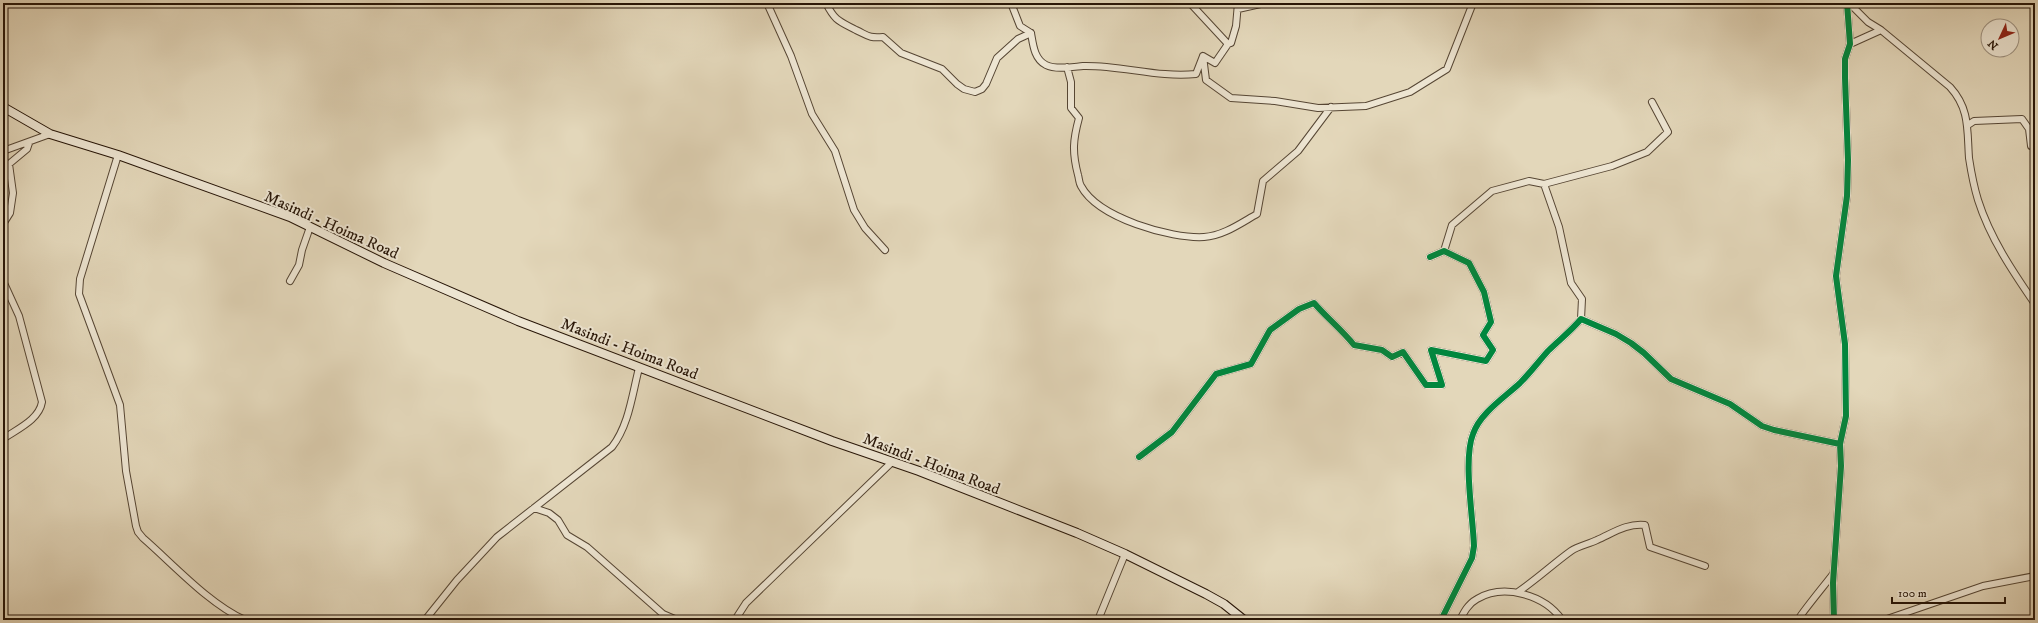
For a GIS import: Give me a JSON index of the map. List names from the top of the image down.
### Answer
{
  "streets": {
    "main road": ["Masindi - Hoima Road"]
  },
  "scale_bar": "100 m",
  "north": "bottom left"
}
